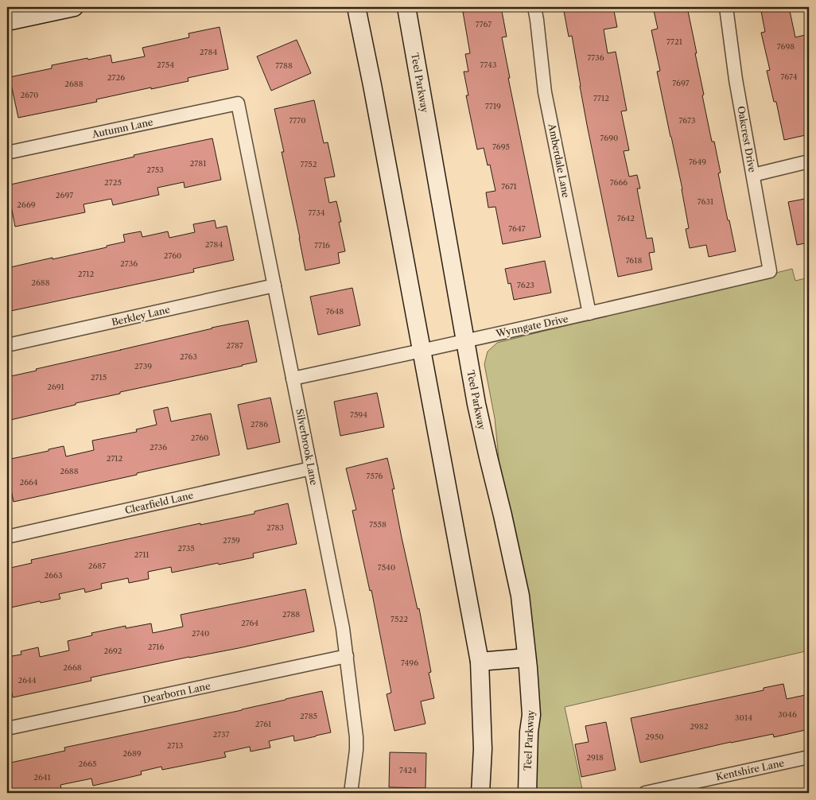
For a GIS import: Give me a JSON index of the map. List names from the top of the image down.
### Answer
{
  "streets": {
    "main road": ["Teel Parkway"],
    "street": [
      "Autumn Lane",
      "Oakcrest Drive",
      "Amberdale Lane",
      "Berkley Lane",
      "Wynngate Drive",
      "Silverbrook Lane",
      "Clearfield Lane",
      "Dearborn Lane",
      "Kentshire Lane"
    ]
  },
  "crossings": [
    ["Teel Parkway", "Wynngate Drive"],
    ["Autumn Lane", "Silverbrook Lane"],
    ["Oakcrest Drive", "Wynngate Drive"],
    ["Amberdale Lane", "Wynngate Drive"],
    ["Berkley Lane", "Silverbrook Lane"],
    ["Wynngate Drive", "Silverbrook Lane"],
    ["Silverbrook Lane", "Clearfield Lane"],
    ["Silverbrook Lane", "Dearborn Lane"]
  ],
  "house_numbers": [
    "7767",
    "7721",
    "7698",
    "2784",
    "7736",
    "2754",
    "7743",
    "7788",
    "7674",
    "2726",
    "7697",
    "2688",
    "2670",
    "7712",
    "7719",
    "7770",
    "7673",
    "7690",
    "7695",
    "7649",
    "2781",
    "7752",
    "2753",
    "2725",
    "7666",
    "7671",
    "2697",
    "7631",
    "2669",
    "7734",
    "7642",
    "7647",
    "2784",
    "7716",
    "2760",
    "7618",
    "2736",
    "2712",
    "2688",
    "7623",
    "7648",
    "2787",
    "2763",
    "2739",
    "2715",
    "2691",
    "7594",
    "2786",
    "2760",
    "2736",
    "2712",
    "2688",
    "7576",
    "2664",
    "7558",
    "2783",
    "2759",
    "2735",
    "2711",
    "2687",
    "7540",
    "2663",
    "2788",
    "7522",
    "2764",
    "2740",
    "2716",
    "2692",
    "7496",
    "2668",
    "2644",
    "3046",
    "2785",
    "3014",
    "2761",
    "2982",
    "2737",
    "2950",
    "2713",
    "2689",
    "2918",
    "2665",
    "7424",
    "2641"
  ]
}
